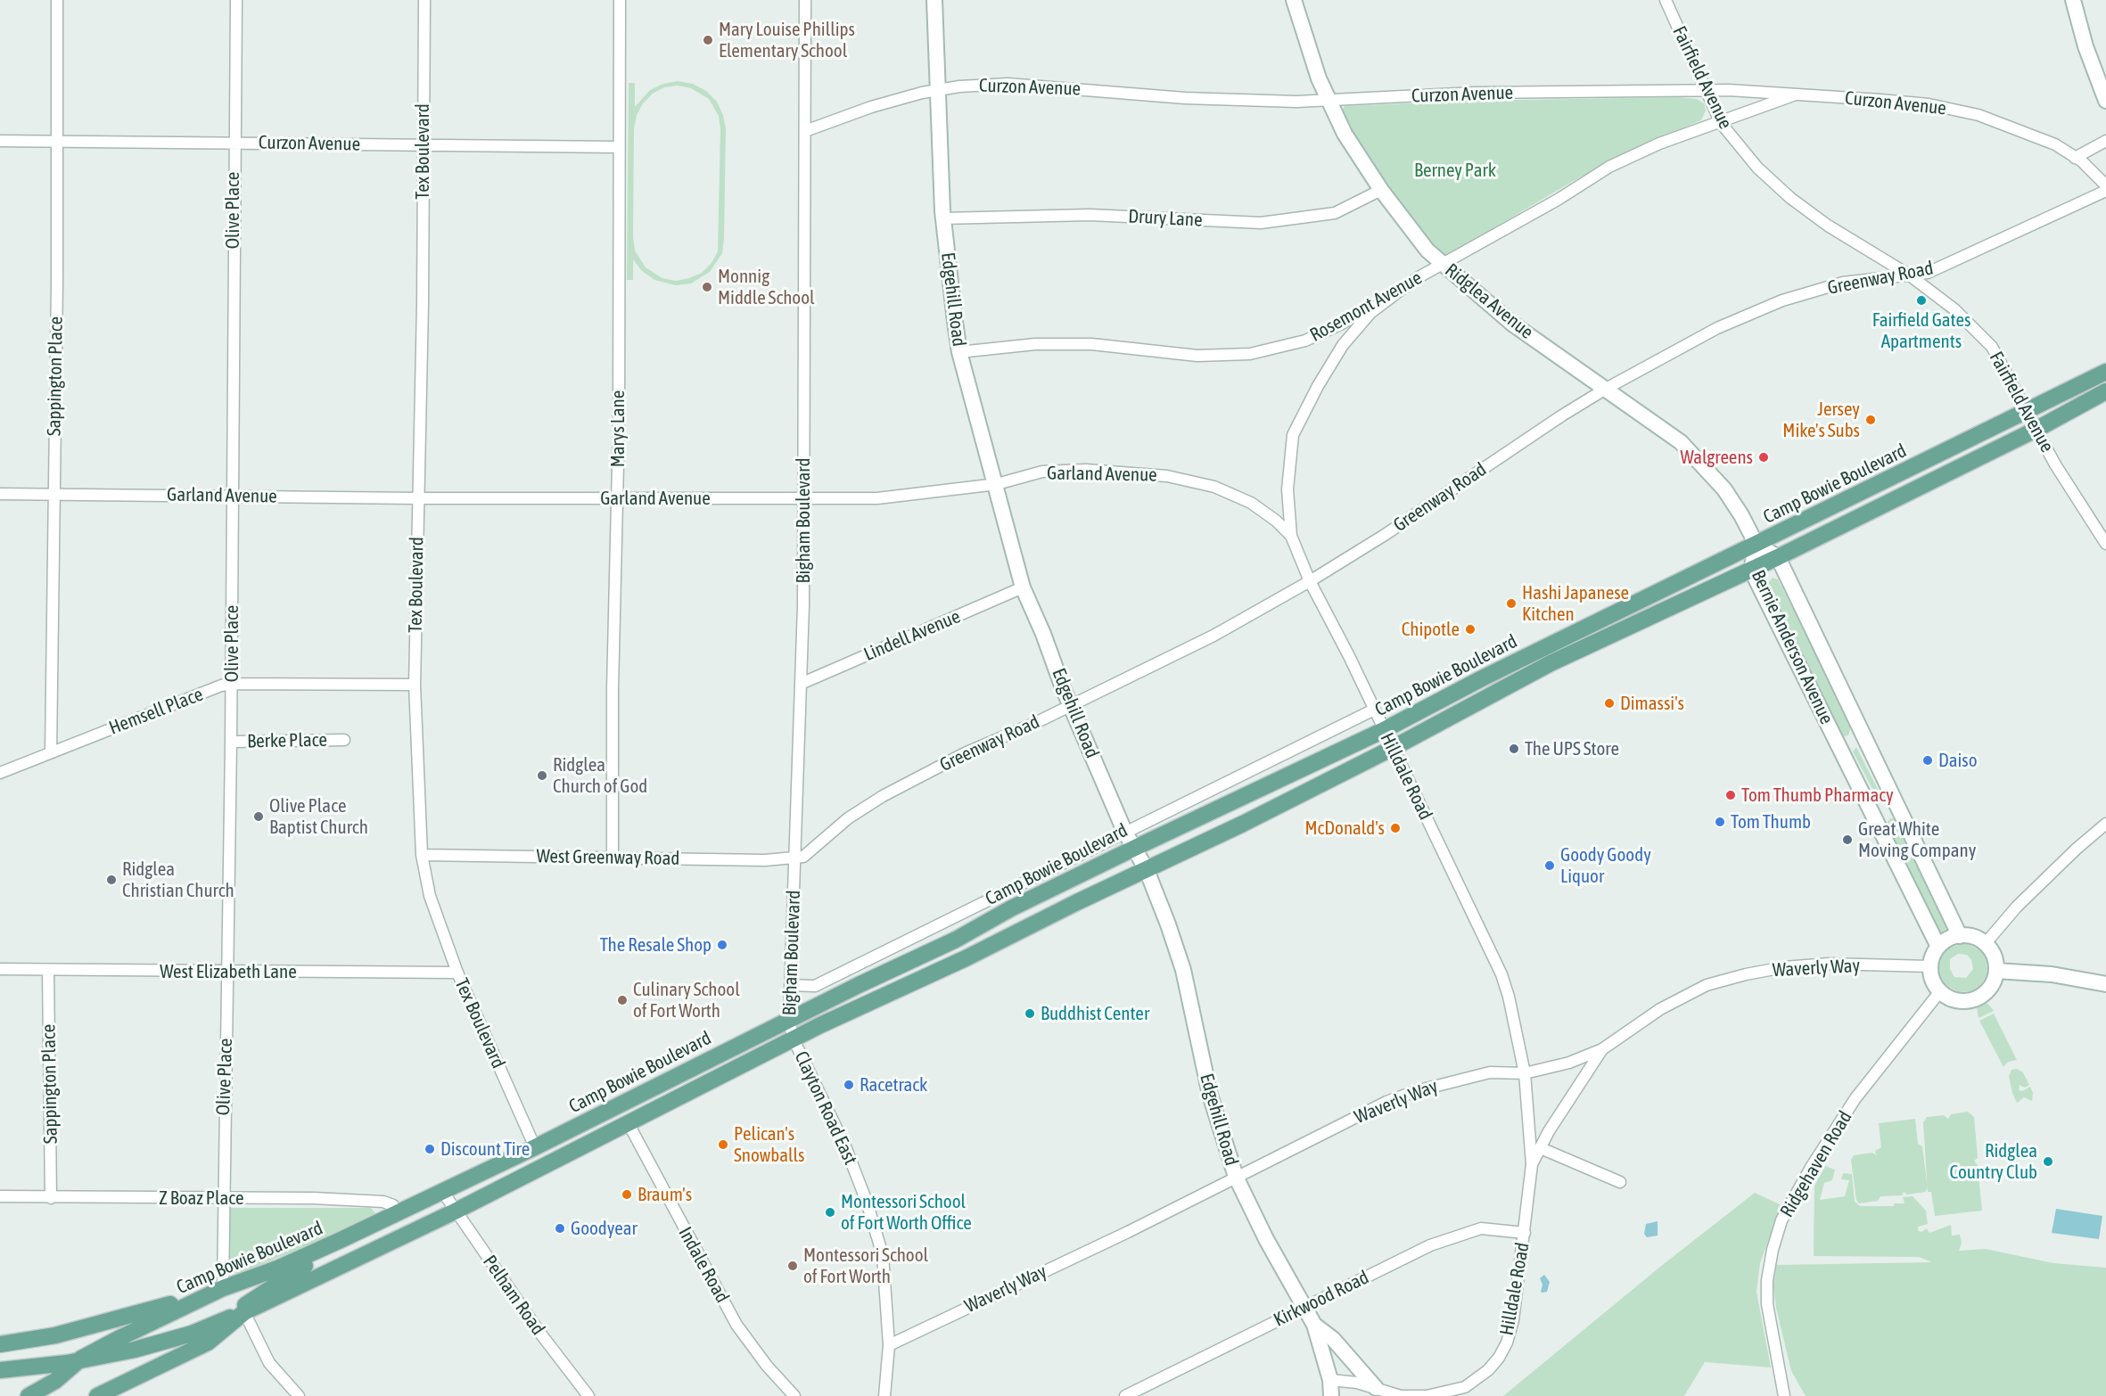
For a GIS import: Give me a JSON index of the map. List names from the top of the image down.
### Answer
{
  "streets": {
    "main road": ["Camp Bowie Boulevard"],
    "street": [
      "Fairfield Avenue",
      "Curzon Avenue",
      "Tex Boulevard",
      "Olive Place",
      "Drury Lane",
      "Greenway Road",
      "Edgehill Road",
      "Ridglea Avenue",
      "Rosemont Avenue",
      "Sappington Place",
      "Marys Lane",
      "Garland Avenue",
      "Bigham Boulevard",
      "Lindell Avenue",
      "Bernie Anderson Avenue",
      "Hemsell Place",
      "Berke Place",
      "Hilldale Road",
      "West Greenway Road",
      "Waverly Way",
      "West Elizabeth Lane",
      "Clayton Road East",
      "Ridgehaven Road",
      "Z Boaz Place",
      "Indale Road",
      "Pelham Road",
      "Kirkwood Road"
    ]
  },
  "crossings": [
    ["Fairfield Avenue", "Curzon Avenue"],
    ["Fairfield Avenue", "Greenway Road"],
    ["Fairfield Avenue", "Rosemont Avenue"],
    ["Fairfield Avenue", "Camp Bowie Boulevard"],
    ["Curzon Avenue", "Tex Boulevard"],
    ["Curzon Avenue", "Olive Place"],
    ["Curzon Avenue", "Edgehill Road"],
    ["Curzon Avenue", "Ridglea Avenue"],
    ["Curzon Avenue", "Rosemont Avenue"],
    ["Curzon Avenue", "Sappington Place"],
    ["Curzon Avenue", "Marys Lane"],
    ["Curzon Avenue", "Bigham Boulevard"],
    ["Tex Boulevard", "Garland Avenue"],
    ["Tex Boulevard", "Camp Bowie Boulevard"],
    ["Tex Boulevard", "Hemsell Place"],
    ["Tex Boulevard", "West Greenway Road"],
    ["Tex Boulevard", "West Elizabeth Lane"],
    ["Olive Place", "Garland Avenue"],
    ["Olive Place", "Camp Bowie Boulevard"],
    ["Olive Place", "Hemsell Place"],
    ["Olive Place", "Berke Place"],
    ["Olive Place", "West Elizabeth Lane"],
    ["Olive Place", "Z Boaz Place"],
    ["Drury Lane", "Edgehill Road"],
    ["Drury Lane", "Ridglea Avenue"],
    ["Greenway Road", "Edgehill Road"],
    ["Greenway Road", "Ridglea Avenue"],
    ["Greenway Road", "Bigham Boulevard"],
    ["Greenway Road", "Hilldale Road"],
    ["Greenway Road", "West Greenway Road"],
    ["Edgehill Road", "Rosemont Avenue"],
    ["Edgehill Road", "Garland Avenue"],
    ["Edgehill Road", "Camp Bowie Boulevard"],
    ["Edgehill Road", "Lindell Avenue"],
    ["Edgehill Road", "Hilldale Road"],
    ["Edgehill Road", "Waverly Way"],
    ["Edgehill Road", "Kirkwood Road"],
    ["Ridglea Avenue", "Rosemont Avenue"],
    ["Ridglea Avenue", "Camp Bowie Boulevard"],
    ["Ridglea Avenue", "Bernie Anderson Avenue"],
    ["Rosemont Avenue", "Hilldale Road"],
    ["Sappington Place", "Garland Avenue"],
    ["Sappington Place", "Hemsell Place"],
    ["Sappington Place", "West Elizabeth Lane"],
    ["Sappington Place", "Z Boaz Place"],
    ["Marys Lane", "Garland Avenue"],
    ["Marys Lane", "West Greenway Road"],
    ["Garland Avenue", "Bigham Boulevard"],
    ["Garland Avenue", "Hilldale Road"],
    ["Camp Bowie Boulevard", "Bigham Boulevard"],
    ["Camp Bowie Boulevard", "Bernie Anderson Avenue"],
    ["Camp Bowie Boulevard", "Hilldale Road"],
    ["Camp Bowie Boulevard", "Clayton Road East"],
    ["Camp Bowie Boulevard", "Z Boaz Place"],
    ["Camp Bowie Boulevard", "Indale Road"],
    ["Camp Bowie Boulevard", "Pelham Road"],
    ["Bigham Boulevard", "Lindell Avenue"],
    ["Bigham Boulevard", "West Greenway Road"],
    ["Bigham Boulevard", "Clayton Road East"],
    ["Bernie Anderson Avenue", "Waverly Way"],
    ["Bernie Anderson Avenue", "Ridgehaven Road"],
    ["Hilldale Road", "Waverly Way"],
    ["Hilldale Road", "Kirkwood Road"],
    ["Waverly Way", "Clayton Road East"],
    ["Waverly Way", "Ridgehaven Road"]
  ],
  "parks": ["Berney Park"],
  "places": [
    "Mary Louise Phillips Elementary School",
    "Monnig Middle School",
    "Fairfield Gates Apartments",
    "Jersey Mike's Subs",
    "Walgreens",
    "Hashi Japanese Kitchen",
    "Chipotle",
    "Dimassi's",
    "The UPS Store",
    "Daiso",
    "Ridglea Church of God",
    "Tom Thumb Pharmacy",
    "Olive Place Baptist Church",
    "Tom Thumb",
    "McDonald's",
    "Great White Moving Company",
    "Goody Goody Liquor",
    "Ridglea Christian Church",
    "The Resale Shop",
    "Culinary School of Fort Worth",
    "Buddhist Center",
    "Racetrack",
    "Pelican's Snowballs",
    "Discount Tire",
    "Ridglea Country Club",
    "Braum's",
    "Montessori School of Fort Worth Office",
    "Goodyear",
    "Montessori School of Fort Worth"
  ]
}
